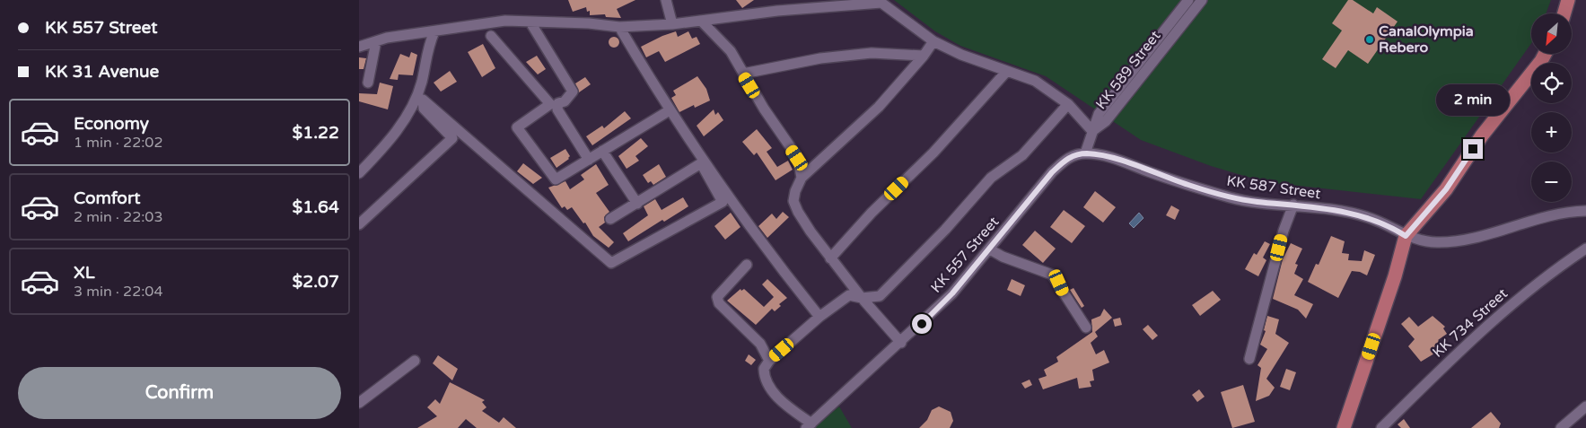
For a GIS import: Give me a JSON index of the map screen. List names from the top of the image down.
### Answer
{
  "streets": {
    "street": [
      "KK 589 Street",
      "KK 587 Street",
      "KK 557 Street",
      "KK 734 Street"
    ]
  },
  "crossings": [
    ["KK 587 Street", "KK 557 Street"]
  ],
  "places": ["CanalOlympia Rebero"],
  "north": "bottom left",
  "page": {
    "banner": ["KK 557 Street", "KK 31 Avenue"],
    "map_buttons": ["+", "−"],
    "bubble": "2 min",
    "list": [
      {
        "name": "Economy",
        "note": "1 min · 22:02",
        "value": "$1.22"
      },
      {
        "name": "Comfort",
        "note": "2 min · 22:03",
        "value": "$1.64"
      },
      {
        "name": "XL",
        "note": "3 min · 22:04",
        "value": "$2.07"
      }
    ],
    "buttons": "Confirm"
  }
}
